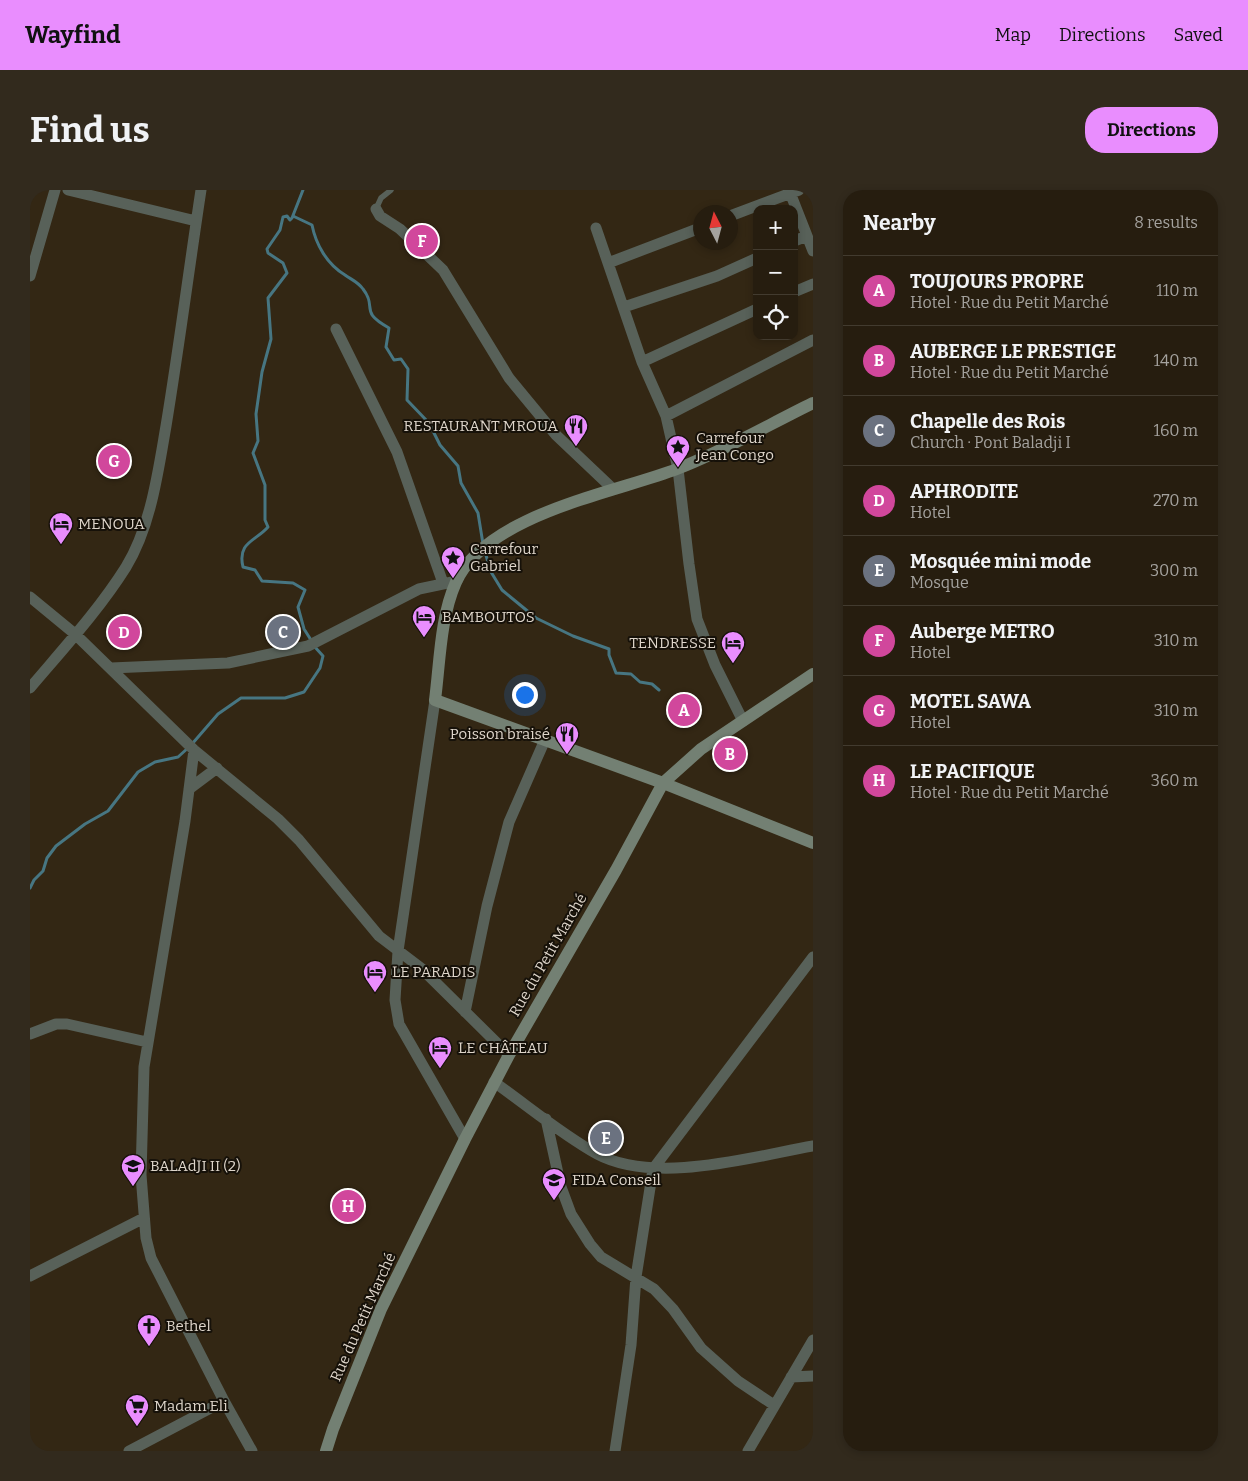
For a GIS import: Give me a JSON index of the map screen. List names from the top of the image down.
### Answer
{
  "streets": {
    "street": ["Rue du Petit Marché"]
  },
  "places": {
    "restaurant": ["RESTAURANT MROUA", "Poisson braisé"],
    "place": ["Carrefour Jean Congo", "Carrefour Gabriel"],
    "hotel": [
      "MENOUA",
      "BAMBOUTOS",
      "TENDRESSE",
      "LE PARADIS",
      "LE CHÂTEAU"
    ],
    "school or university": ["BALAdJI II (2)", "FIDA Conseil"],
    "church": ["Bethel"],
    "supermarket": ["Madam Eli"]
  },
  "north": "top",
  "page": {
    "header": "Wayfind",
    "nav": ["Map", "Directions", "Saved"],
    "buttons": "Directions",
    "title": "Find us",
    "heading": ["Nearby", "8 results"],
    "map_buttons": ["+", "−"],
    "pins": [
      "F",
      "G",
      "C",
      "D",
      "A",
      "B",
      "E",
      "H"
    ],
    "list": [
      {
        "mark": "A",
        "name": "TOUJOURS PROPRE",
        "note": "Hotel · Rue du Petit Marché",
        "value": "110 m"
      },
      {
        "mark": "B",
        "name": "AUBERGE LE PRESTIGE",
        "note": "Hotel · Rue du Petit Marché",
        "value": "140 m"
      },
      {
        "mark": "C",
        "name": "Chapelle des Rois",
        "note": "Church · Pont Baladji I",
        "value": "160 m"
      },
      {
        "mark": "D",
        "name": "APHRODITE",
        "note": "Hotel",
        "value": "270 m"
      },
      {
        "mark": "E",
        "name": "Mosquée mini mode",
        "note": "Mosque",
        "value": "300 m"
      },
      {
        "mark": "F",
        "name": "Auberge METRO",
        "note": "Hotel",
        "value": "310 m"
      },
      {
        "mark": "G",
        "name": "MOTEL SAWA",
        "note": "Hotel",
        "value": "310 m"
      },
      {
        "mark": "H",
        "name": "LE PACIFIQUE",
        "note": "Hotel · Rue du Petit Marché",
        "value": "360 m"
      }
    ]
  }
}
